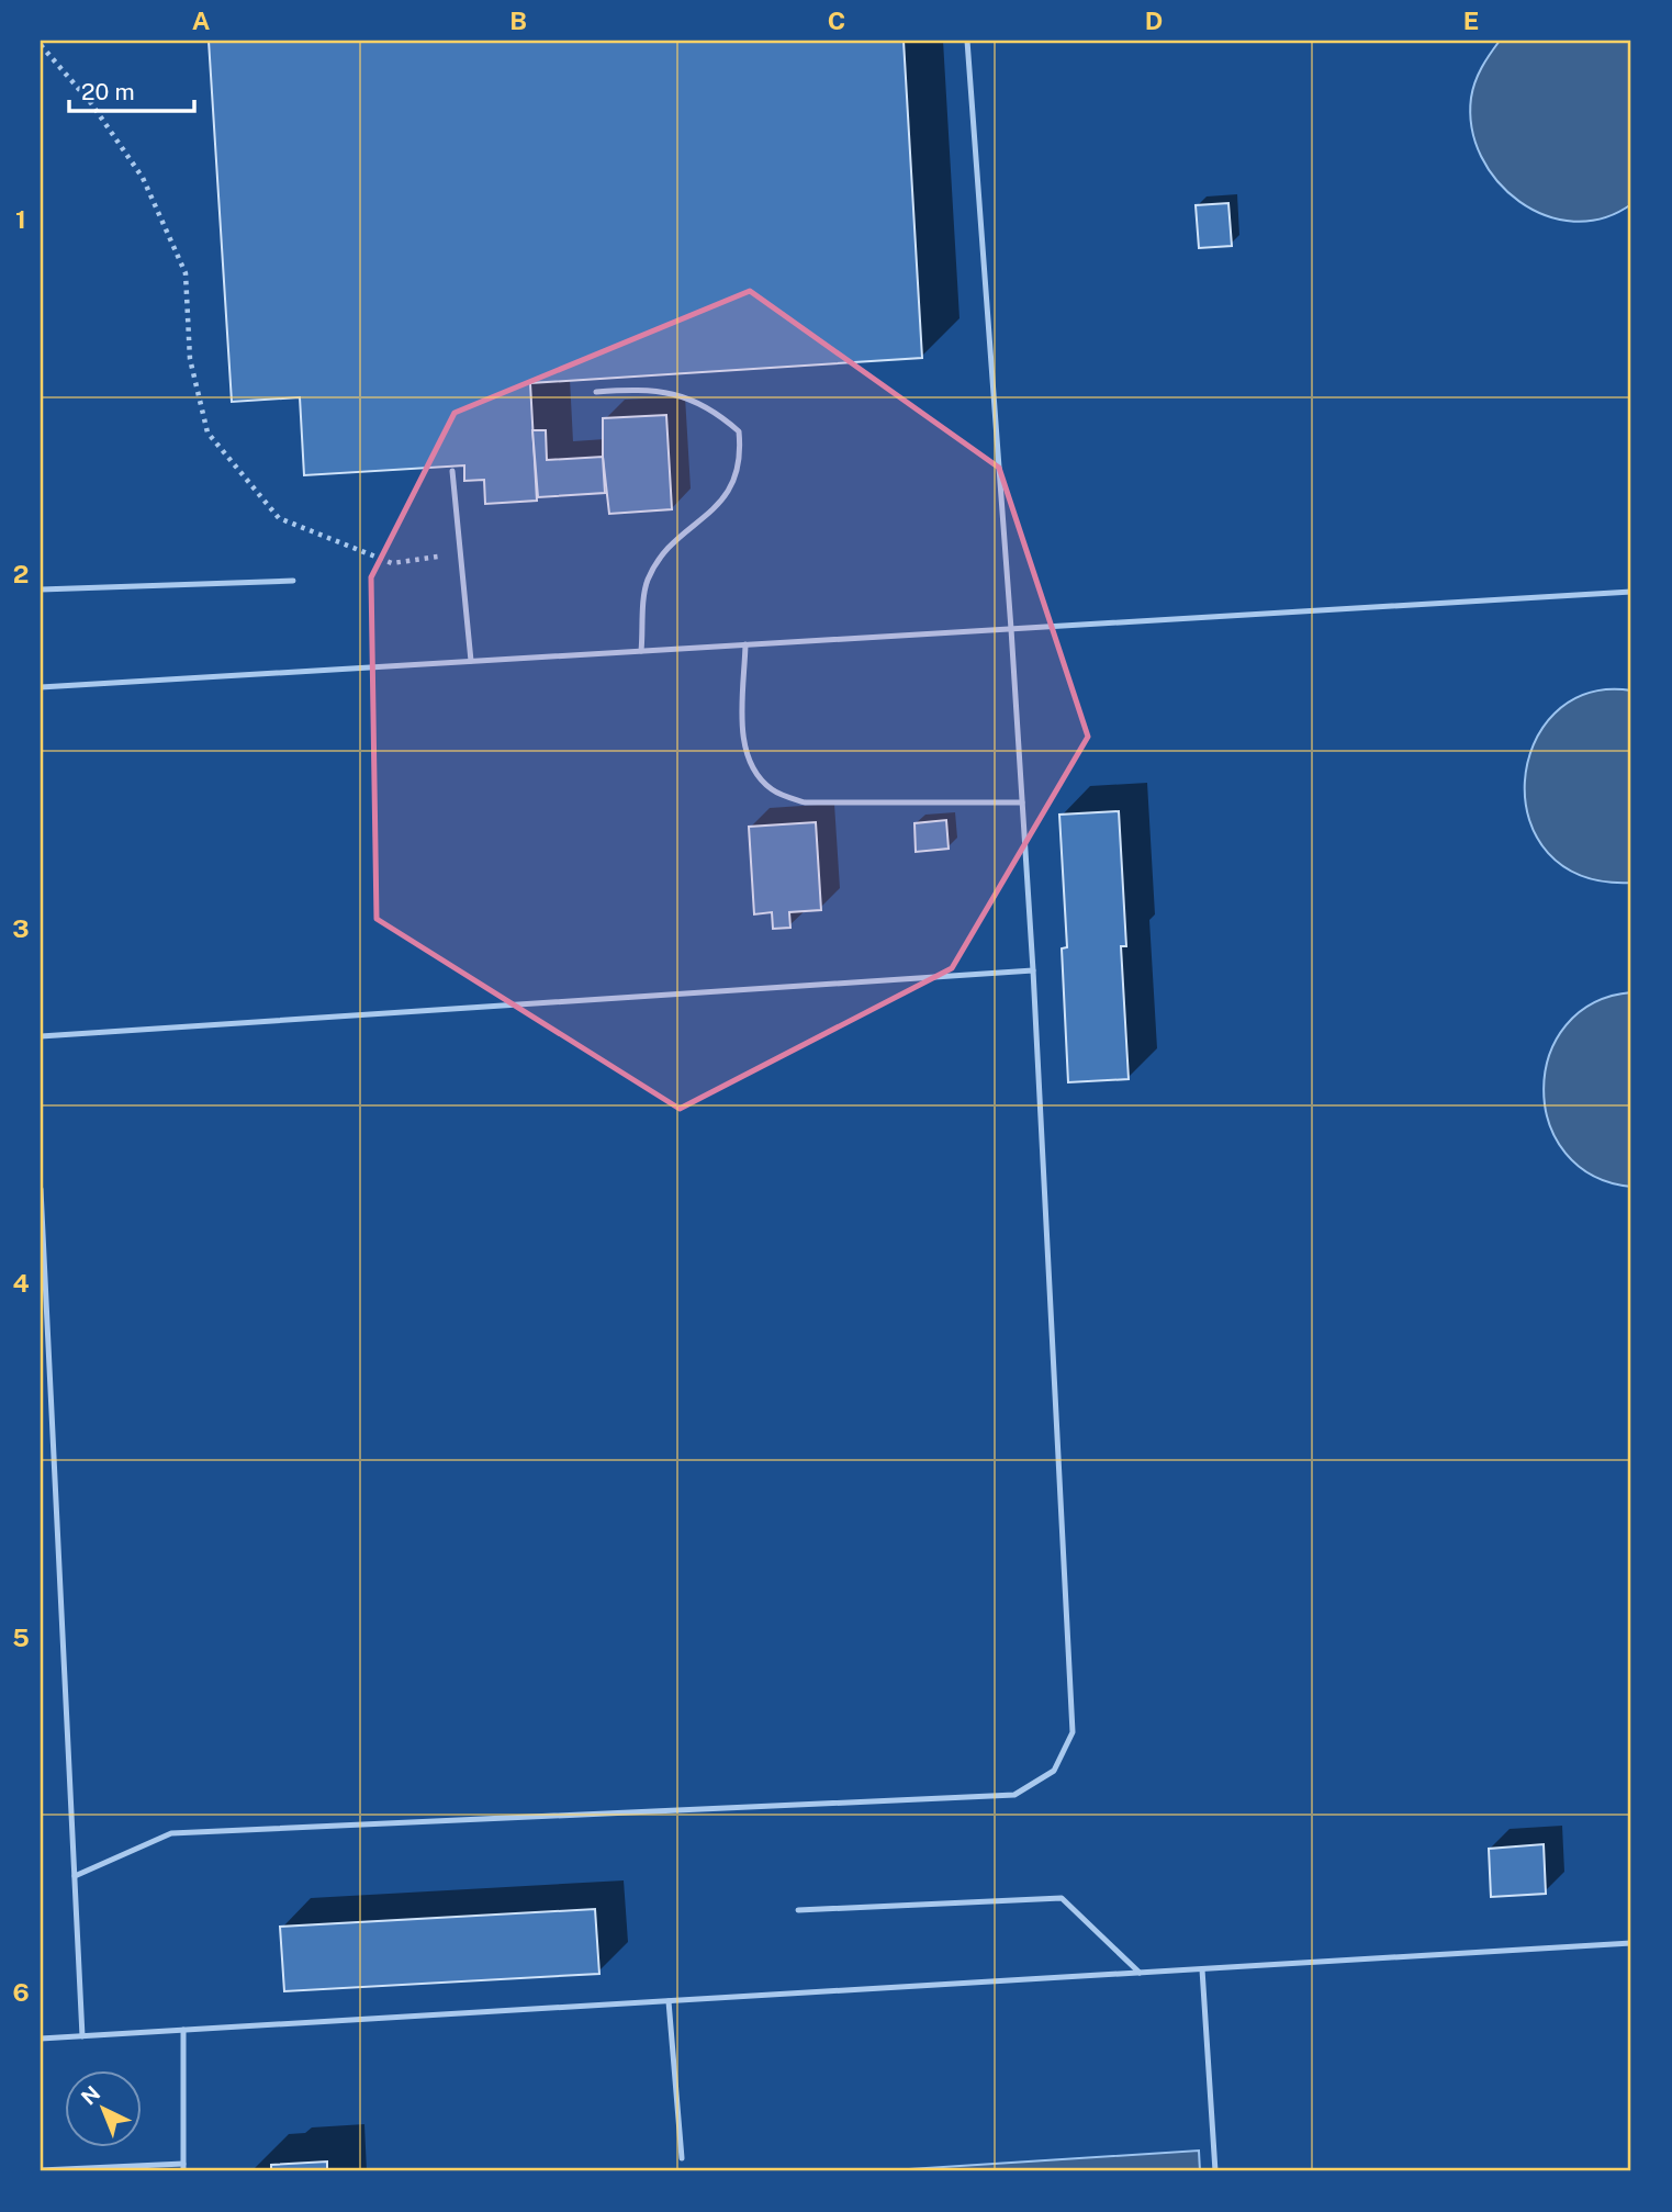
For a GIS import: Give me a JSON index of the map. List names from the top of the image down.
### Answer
{
  "scale_bar": "20 m",
  "north": "top left",
  "grid": {
    "columns": [
      "A",
      "B",
      "C",
      "D",
      "E"
    ],
    "rows": [
      "1",
      "2",
      "3",
      "4",
      "5",
      "6"
    ]
  }
}
